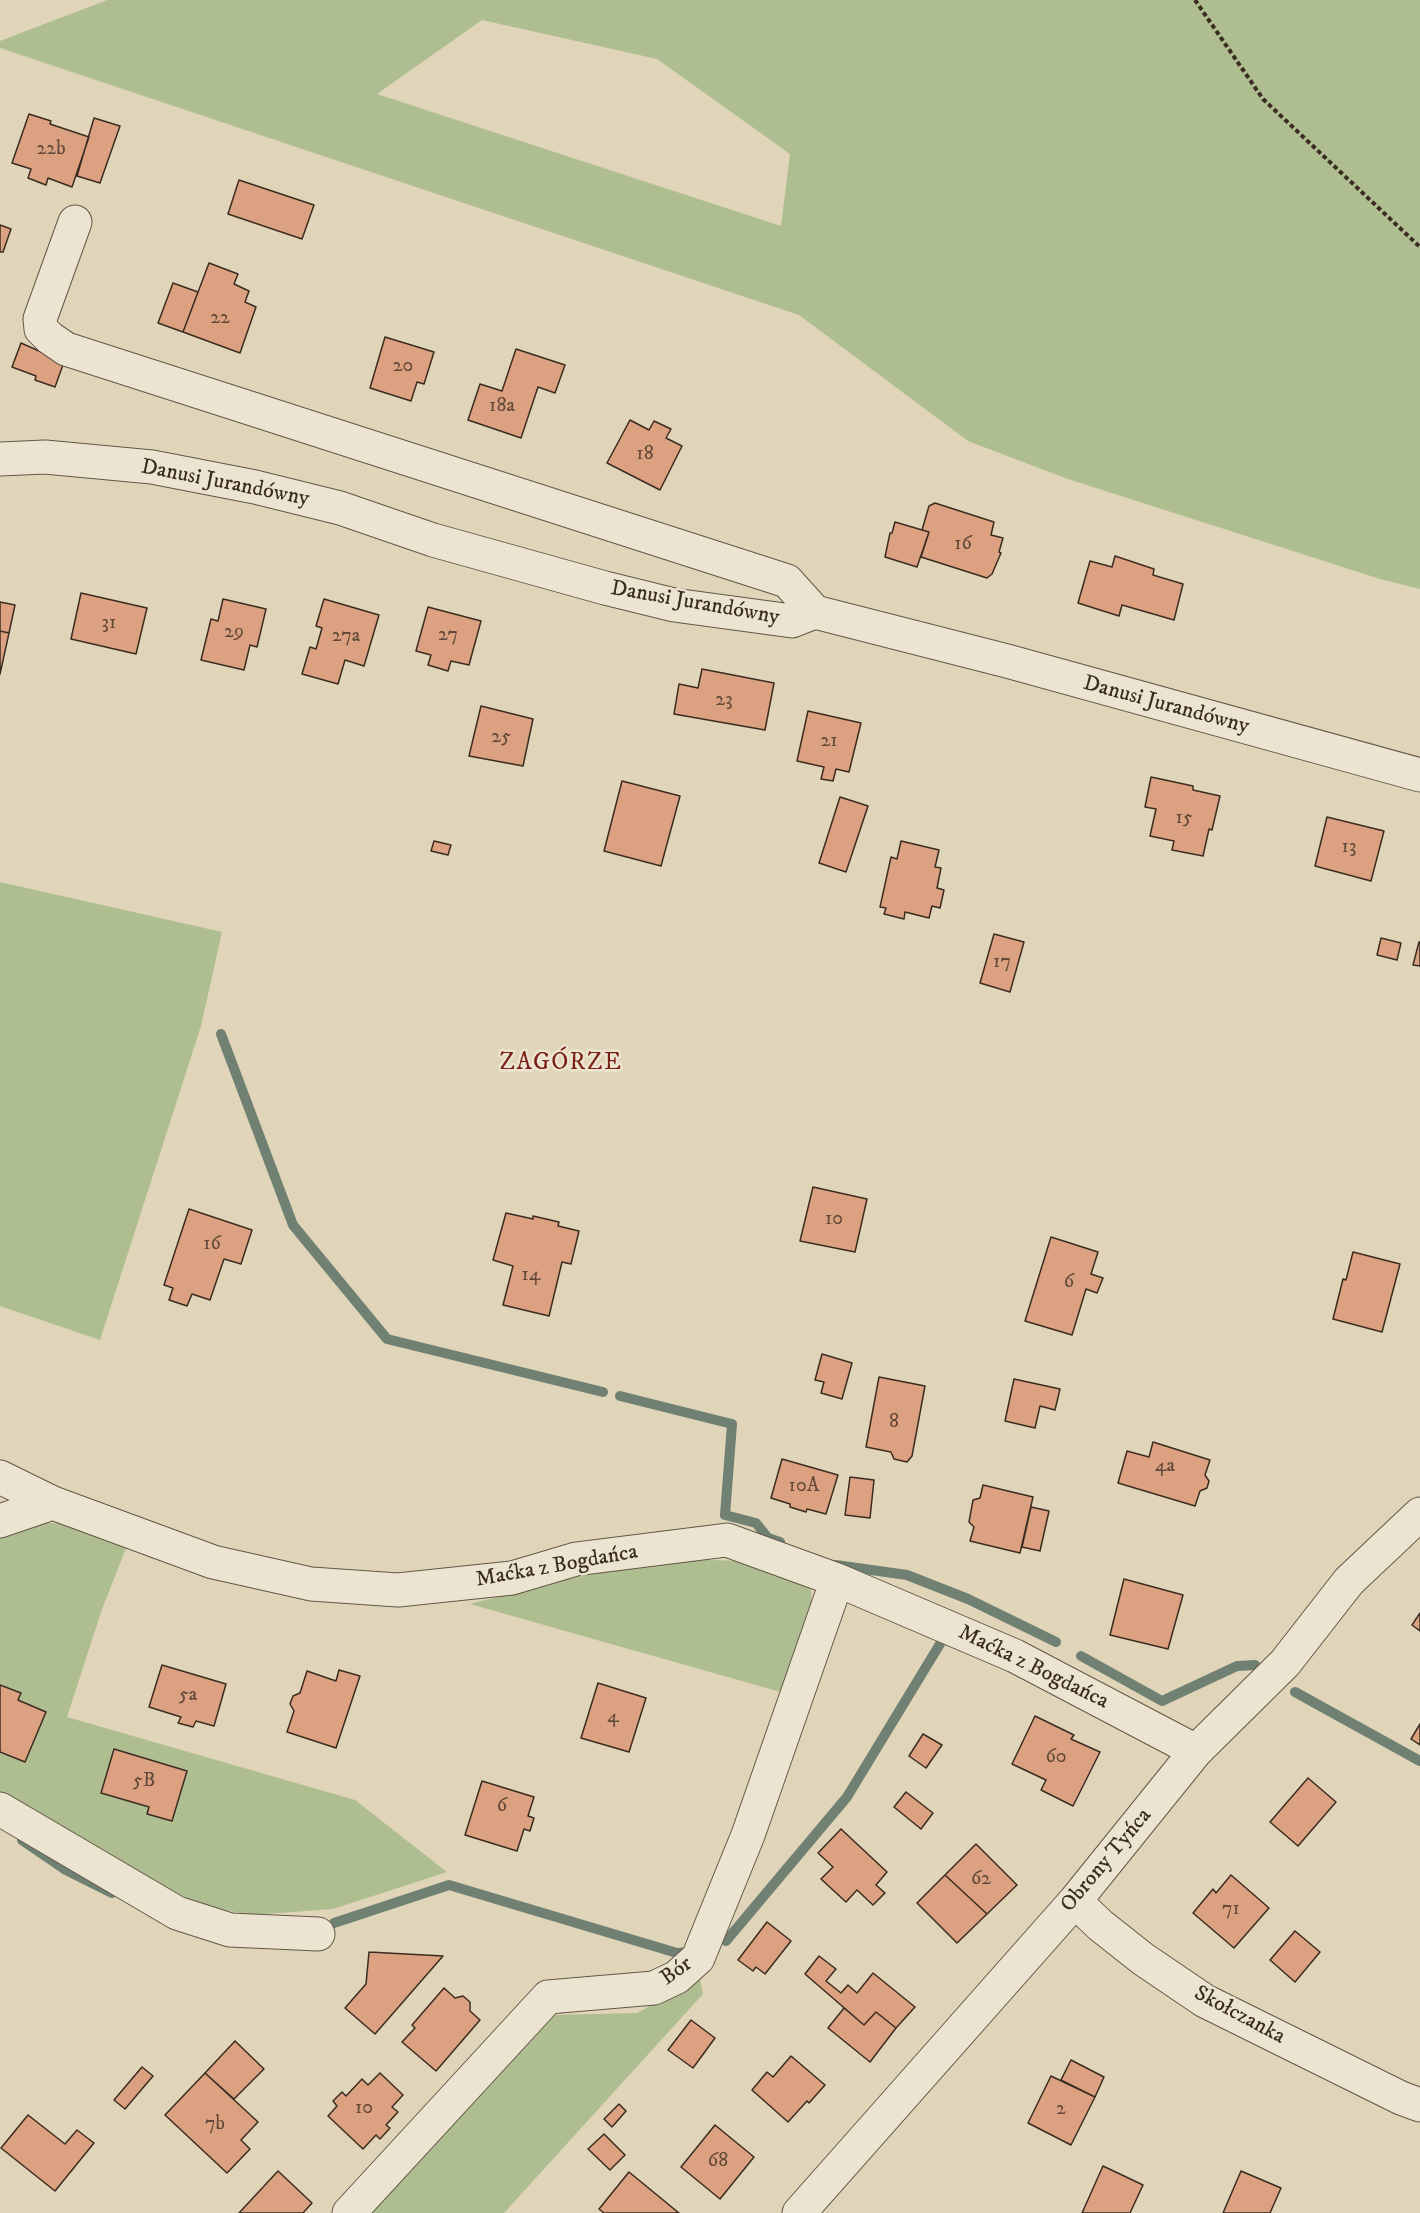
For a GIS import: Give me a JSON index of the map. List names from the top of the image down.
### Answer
{
  "streets": {
    "street": [
      "Danusi Jurandówny",
      "Maćka z Bogdańca",
      "Obrony Tyńca",
      "Bór",
      "Skołczanka"
    ]
  },
  "crossings": [
    ["Maćka z Bogdańca", "Obrony Tyńca"],
    ["Maćka z Bogdańca", "Bór"],
    ["Obrony Tyńca", "Skołczanka"]
  ],
  "districts": ["ZAGÓRZE"],
  "house_numbers": [
    "22b",
    "22",
    "20",
    "18a",
    "18",
    "16",
    "31",
    "29",
    "27",
    "27a",
    "23",
    "25",
    "21",
    "15",
    "13",
    "17",
    "10",
    "16",
    "14",
    "6",
    "8",
    "4a",
    "10A",
    "5a",
    "4",
    "60",
    "5B",
    "6",
    "62",
    "71",
    "10",
    "2",
    "7b",
    "68"
  ]
}
